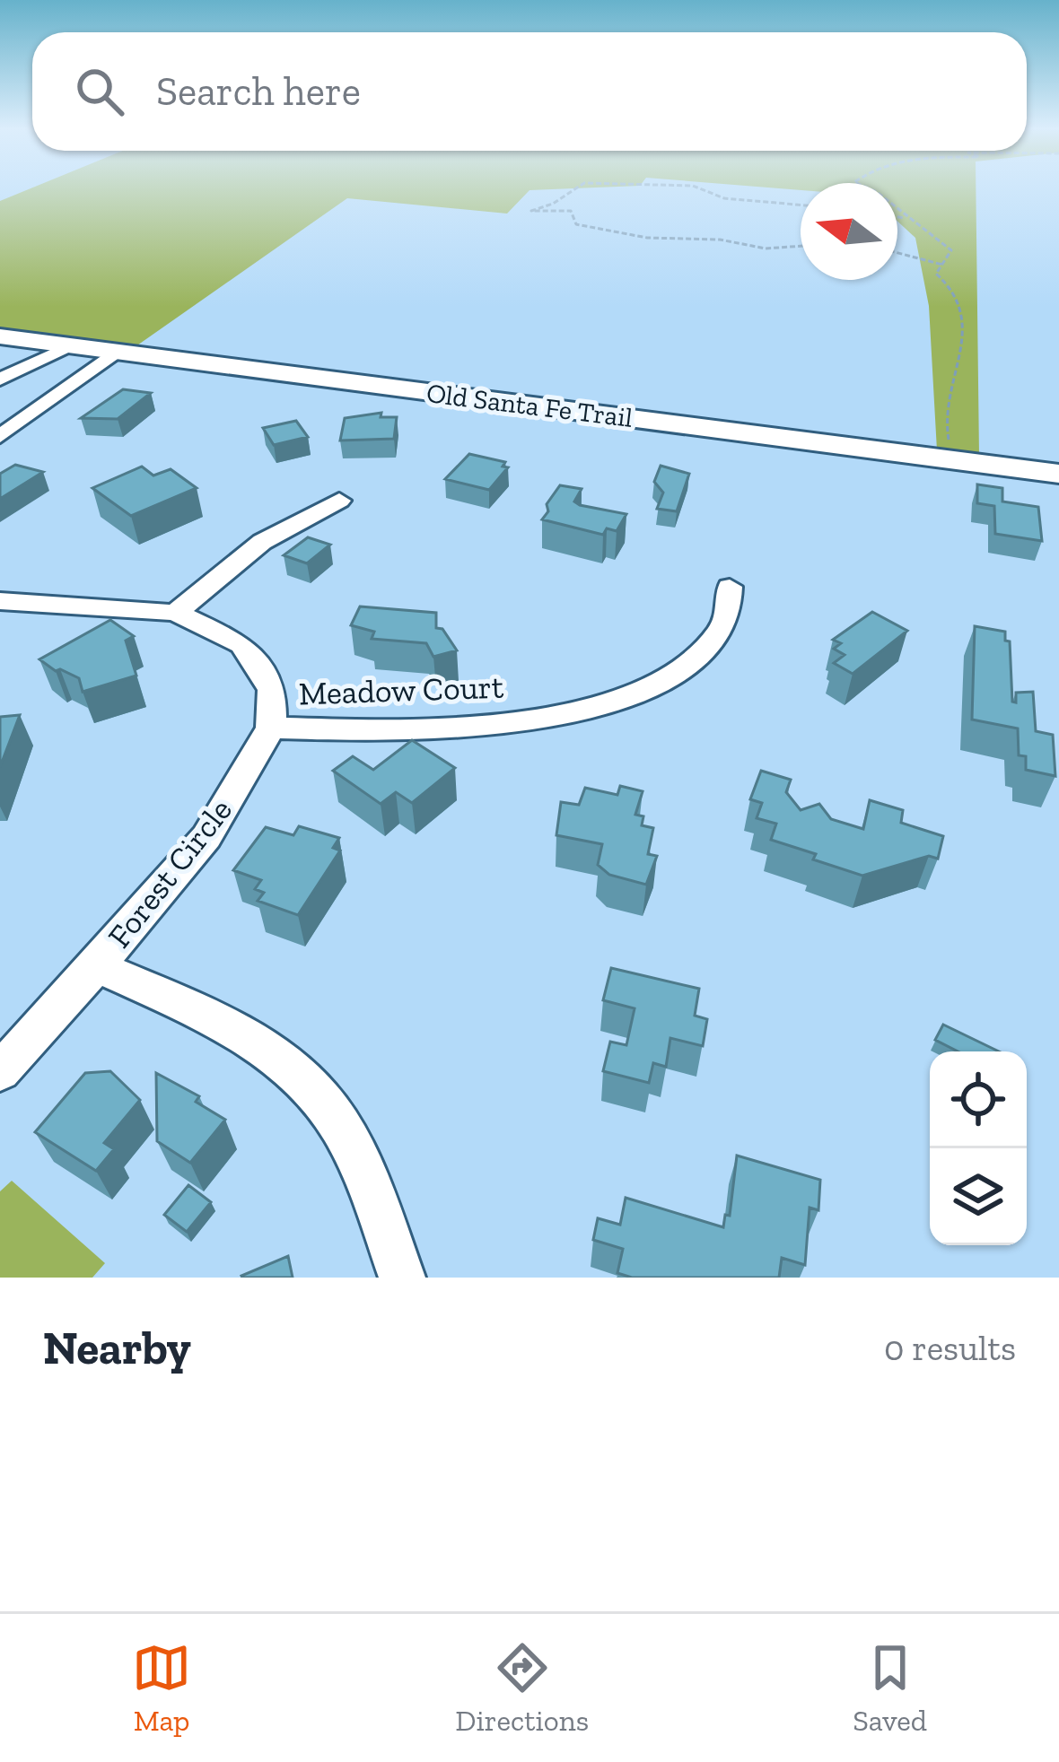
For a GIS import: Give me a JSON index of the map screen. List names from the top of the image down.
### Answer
{
  "streets": {
    "street": ["Old Santa Fe Trail", "Meadow Court", "Forest Circle"]
  },
  "crossings": [
    ["Meadow Court", "Forest Circle"]
  ],
  "north": "left",
  "page": {
    "search": "Search here",
    "heading": ["Nearby", "0 results"],
    "nav": ["Map", "Directions", "Saved"]
  }
}
